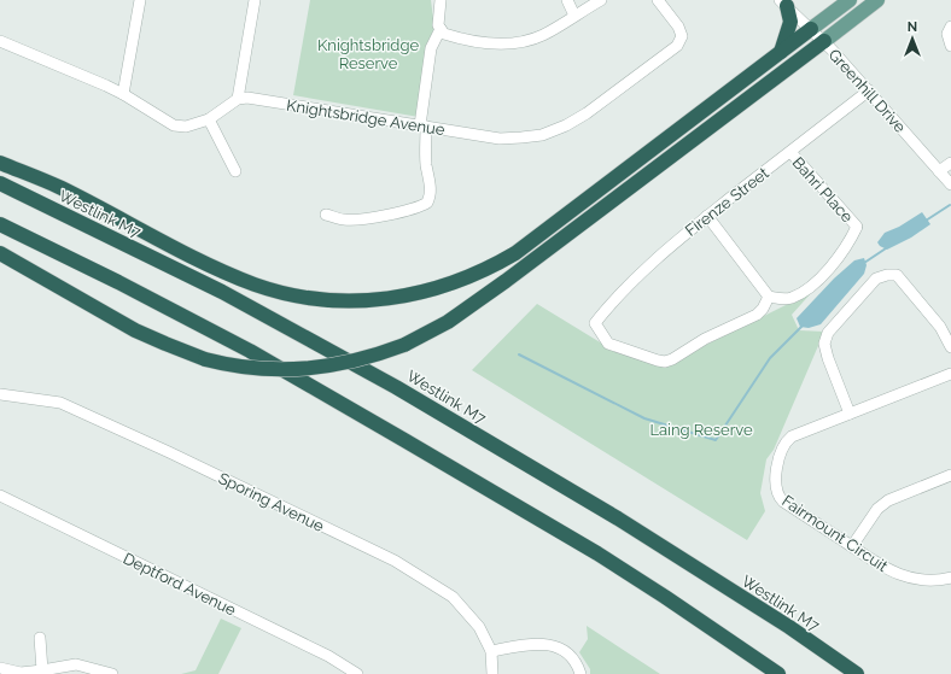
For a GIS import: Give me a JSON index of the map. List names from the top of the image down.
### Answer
{
  "streets": {
    "highway": ["Westlink M7"],
    "street": [
      "Greenhill Drive",
      "Knightsbridge Avenue",
      "Bahri Place",
      "Firenze Street",
      "Sporing Avenue",
      "Fairmount Circuit",
      "Deptford Avenue"
    ]
  },
  "crossings": [
    ["Greenhill Drive", "Firenze Street"],
    ["Bahri Place", "Firenze Street"]
  ],
  "parks": ["Knightsbridge Reserve", "Laing Reserve"],
  "north": "top"
}
